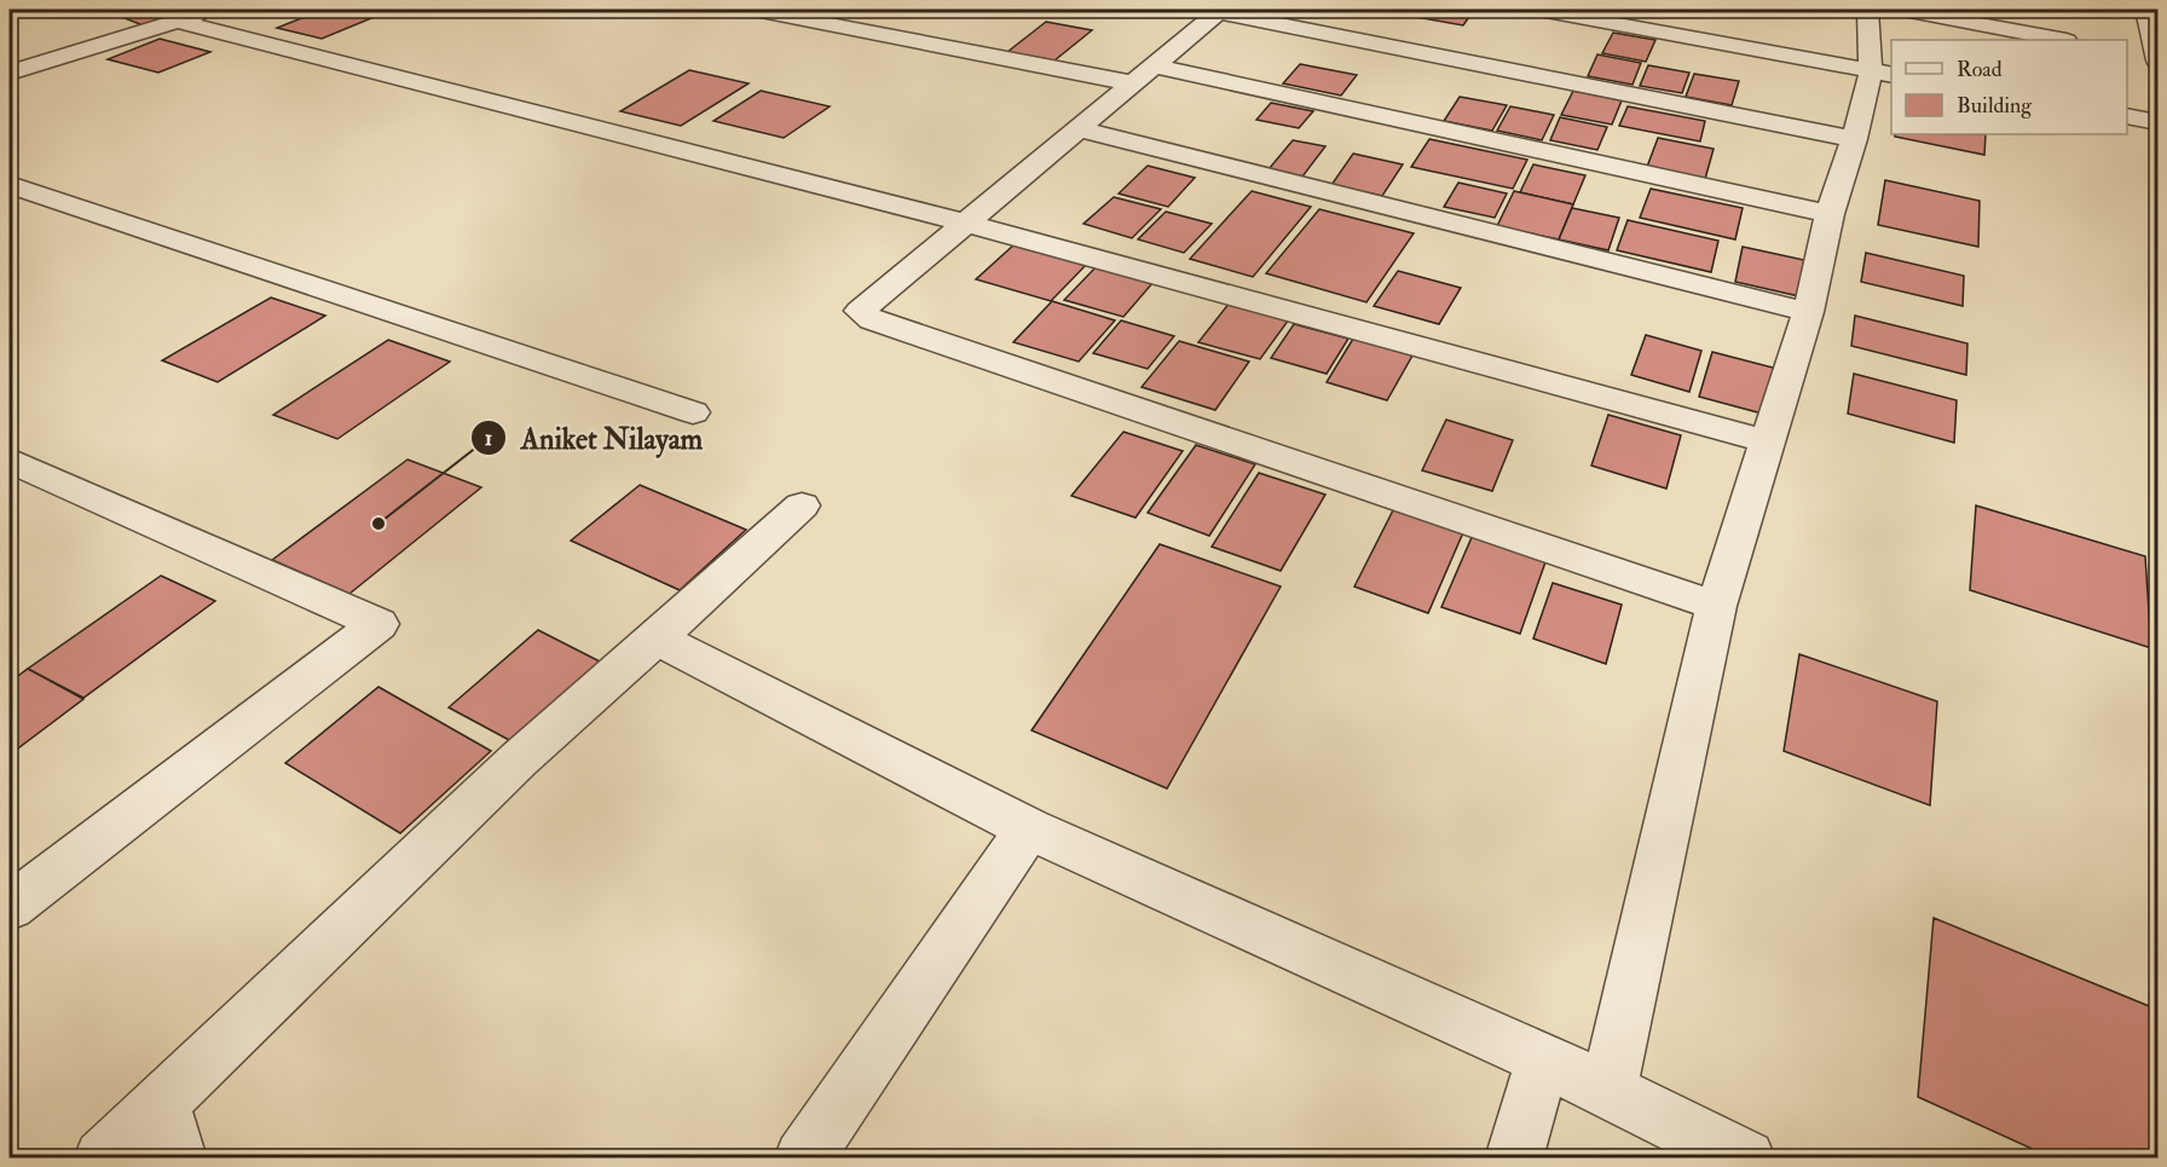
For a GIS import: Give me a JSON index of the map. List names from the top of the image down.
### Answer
{
  "places": ["Aniket Nilayam"],
  "legend": ["Road", "Building"]
}
